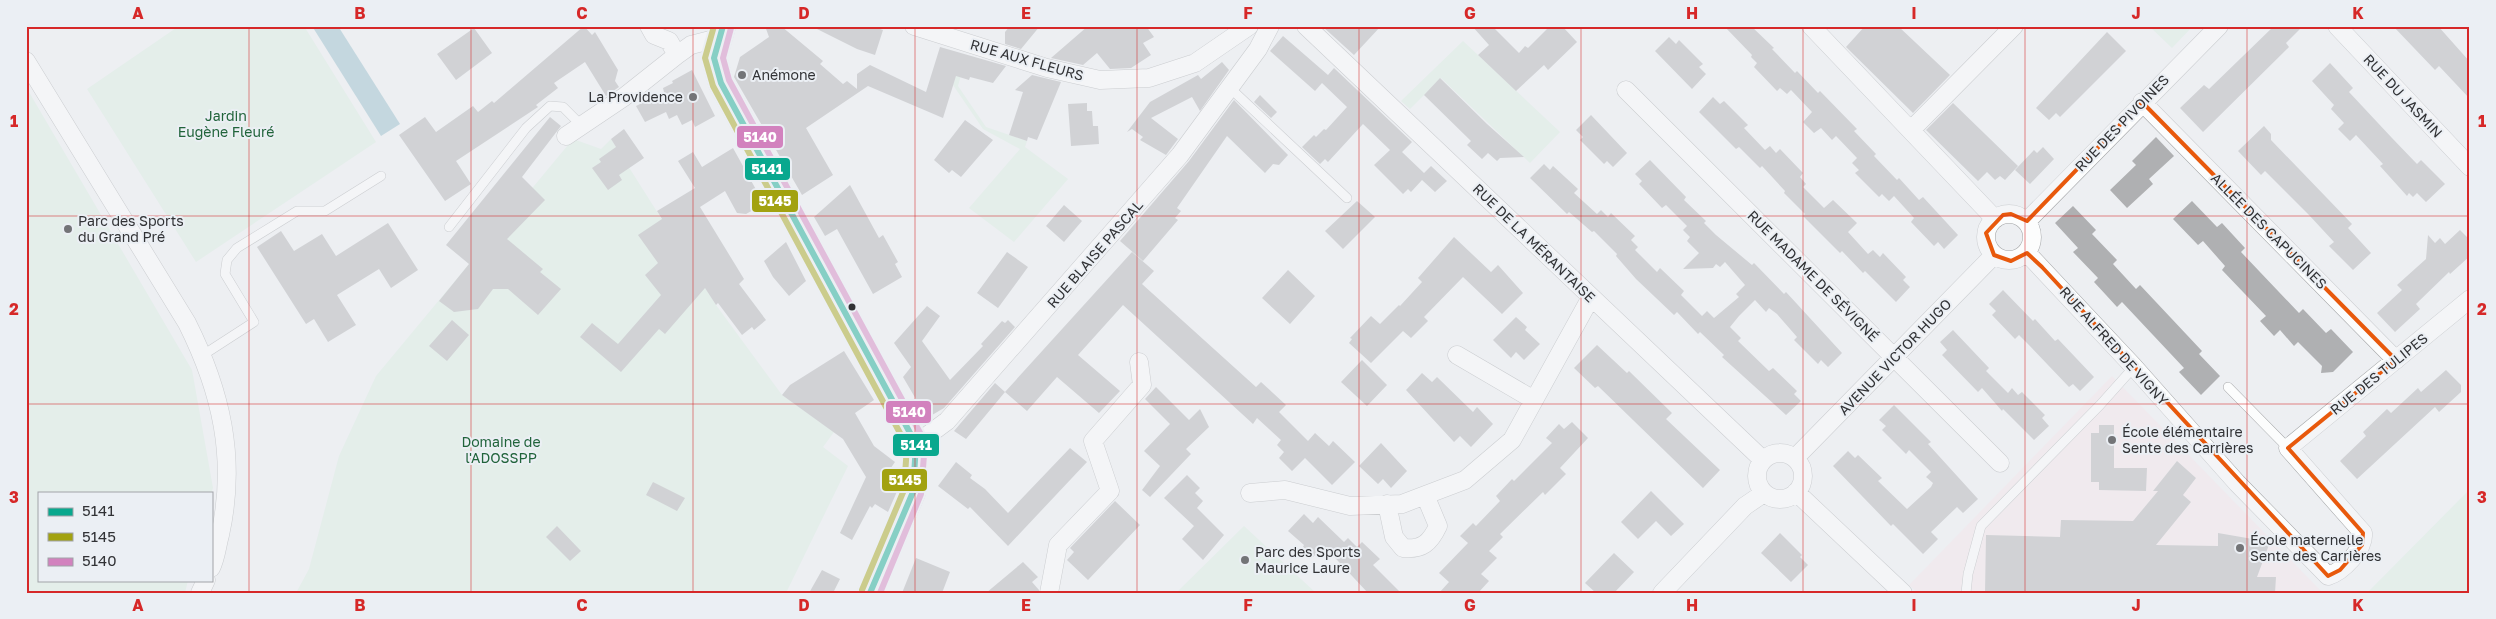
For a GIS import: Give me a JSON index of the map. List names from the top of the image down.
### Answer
{
  "streets": {
    "street": [
      "RUE AUX FLEURS",
      "RUE DU JASMIN",
      "RUE DES PIVOINES",
      "ALLÉE DES CAPUCINES",
      "RUE DE LA MÉRANTAISE",
      "RUE BLAISE PASCAL",
      "RUE MADAME DE SÉVIGNÉ",
      "RUE ALFRED DE VIGNY",
      "AVENUE VICTOR HUGO",
      "RUE DES TULIPES"
    ]
  },
  "crossings": [
    ["RUE DES PIVOINES", "ALLÉE DES CAPUCINES"],
    ["RUE DES PIVOINES", "RUE ALFRED DE VIGNY"],
    ["RUE DES PIVOINES", "AVENUE VICTOR HUGO"],
    ["ALLÉE DES CAPUCINES", "RUE DES TULIPES"],
    ["RUE DE LA MÉRANTAISE", "AVENUE VICTOR HUGO"],
    ["RUE MADAME DE SÉVIGNÉ", "AVENUE VICTOR HUGO"],
    ["RUE ALFRED DE VIGNY", "AVENUE VICTOR HUGO"],
    ["RUE ALFRED DE VIGNY", "RUE DES TULIPES"]
  ],
  "parks": ["Jardin Eugène Fleuré", "Domaine de l'ADOSSPP"],
  "places": [
    "Anémone",
    "La Providence",
    "Parc des Sports du Grand Pré",
    "École élémentaire Sente des Carrières",
    "École maternelle Sente des Carrières",
    "Parc des Sports Maurice Laure"
  ],
  "lines": ["transit line 5141", "transit line 5145", "transit line 5140"],
  "legend": ["5141", "5145", "5140"],
  "grid": {
    "columns": [
      "A",
      "B",
      "C",
      "D",
      "E",
      "F",
      "G",
      "H",
      "I",
      "J",
      "K"
    ],
    "rows": ["1", "2", "3"]
  }
}
